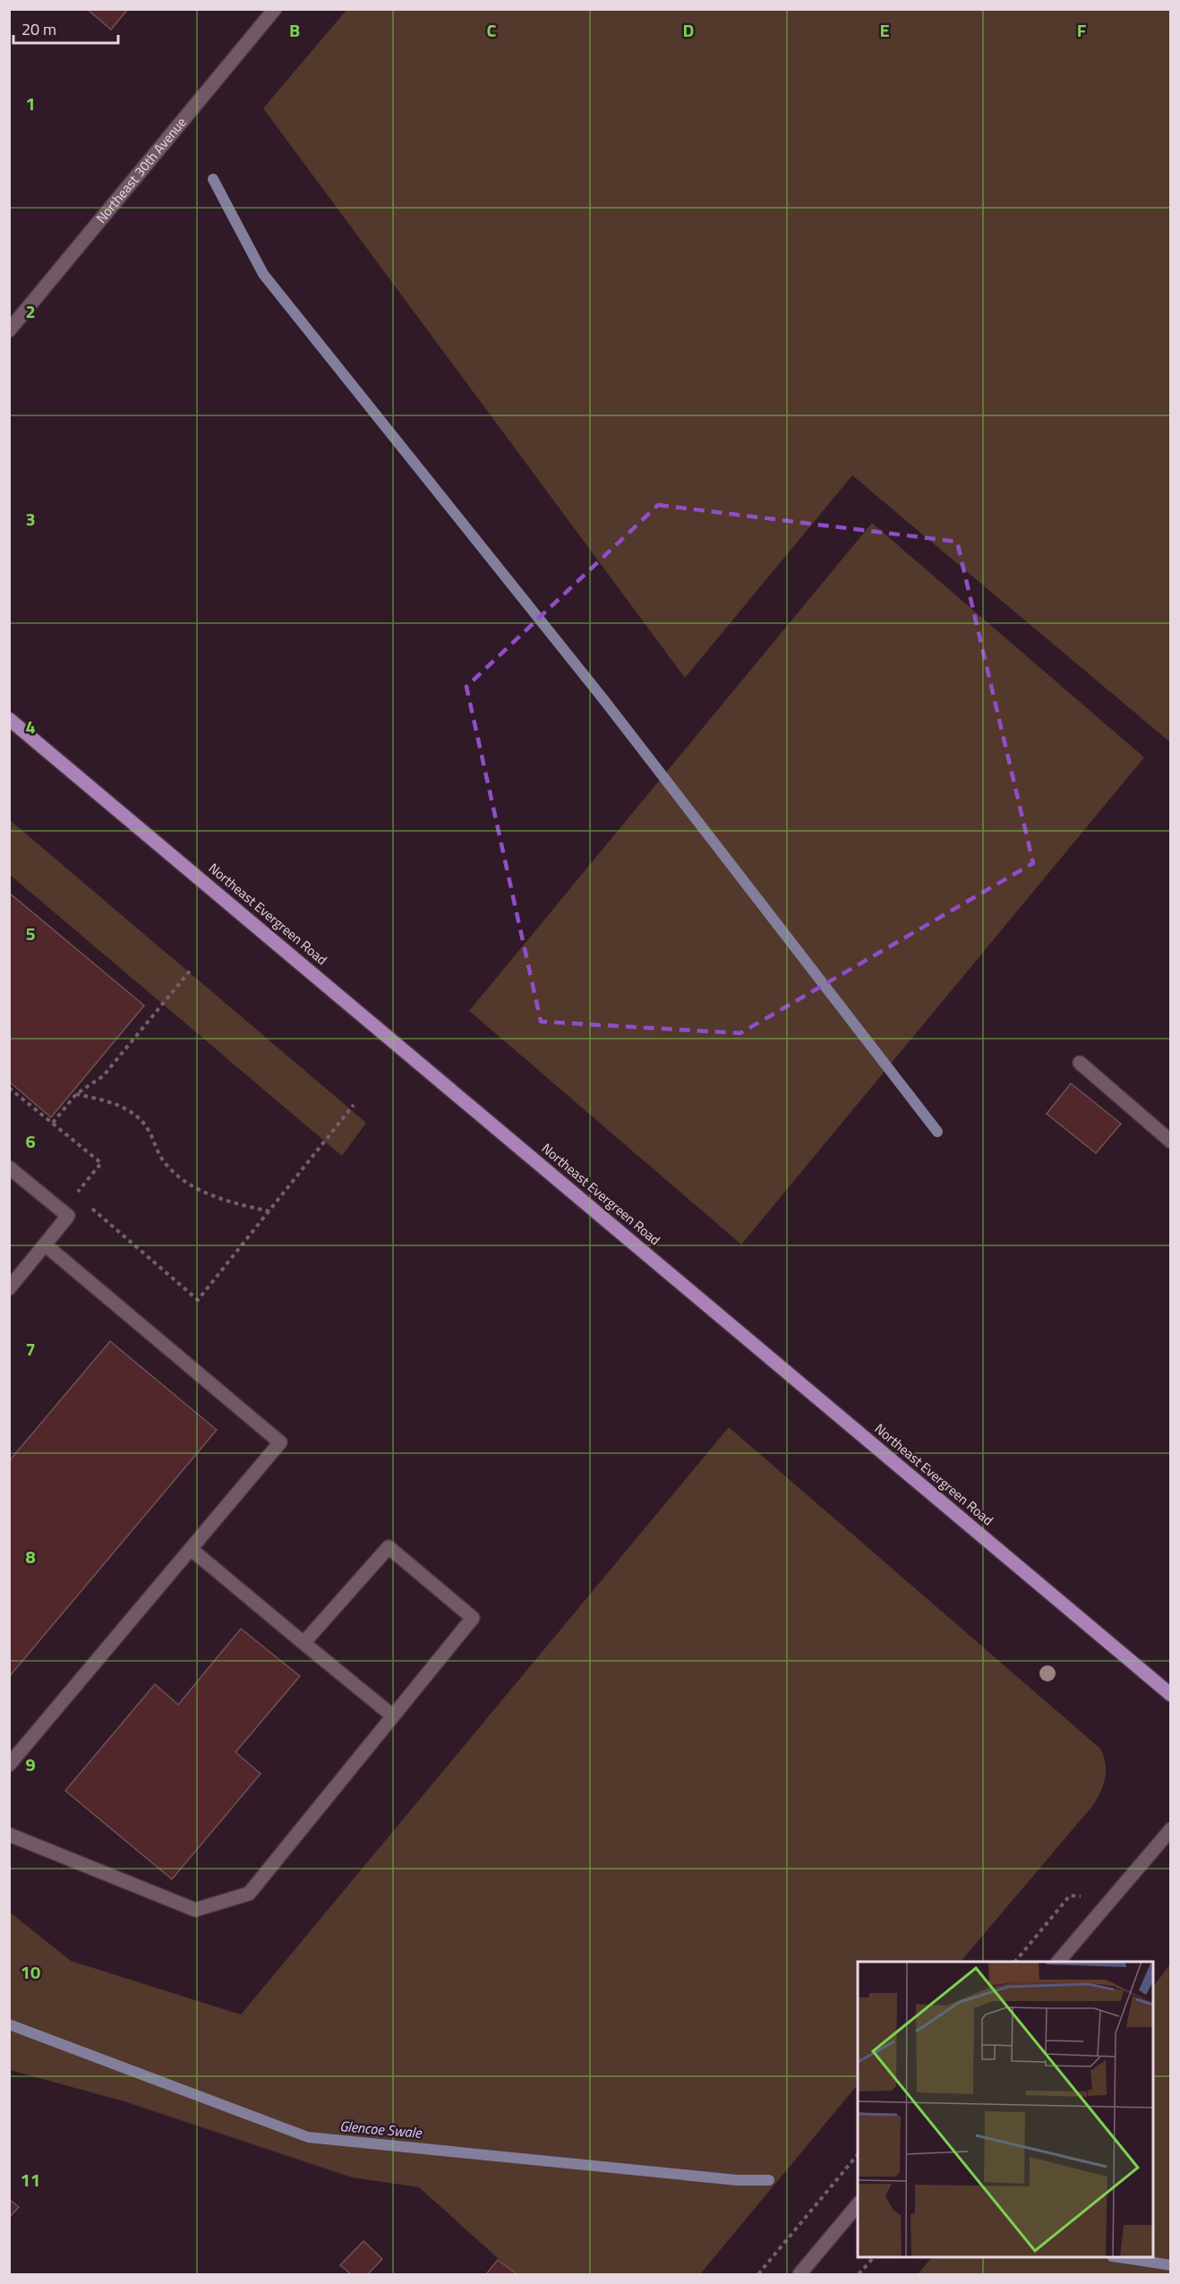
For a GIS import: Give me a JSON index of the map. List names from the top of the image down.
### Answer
{
  "streets": {
    "main road": ["Northeast Evergreen Road"],
    "street": ["Northeast 30th Avenue"]
  },
  "water": ["Glencoe Swale"],
  "scale_bar": "20 m",
  "grid": {
    "columns": [
      "B",
      "C",
      "D",
      "E",
      "F"
    ],
    "rows": [
      "1",
      "2",
      "3",
      "4",
      "5",
      "6",
      "7",
      "8",
      "9",
      "10",
      "11"
    ]
  }
}
